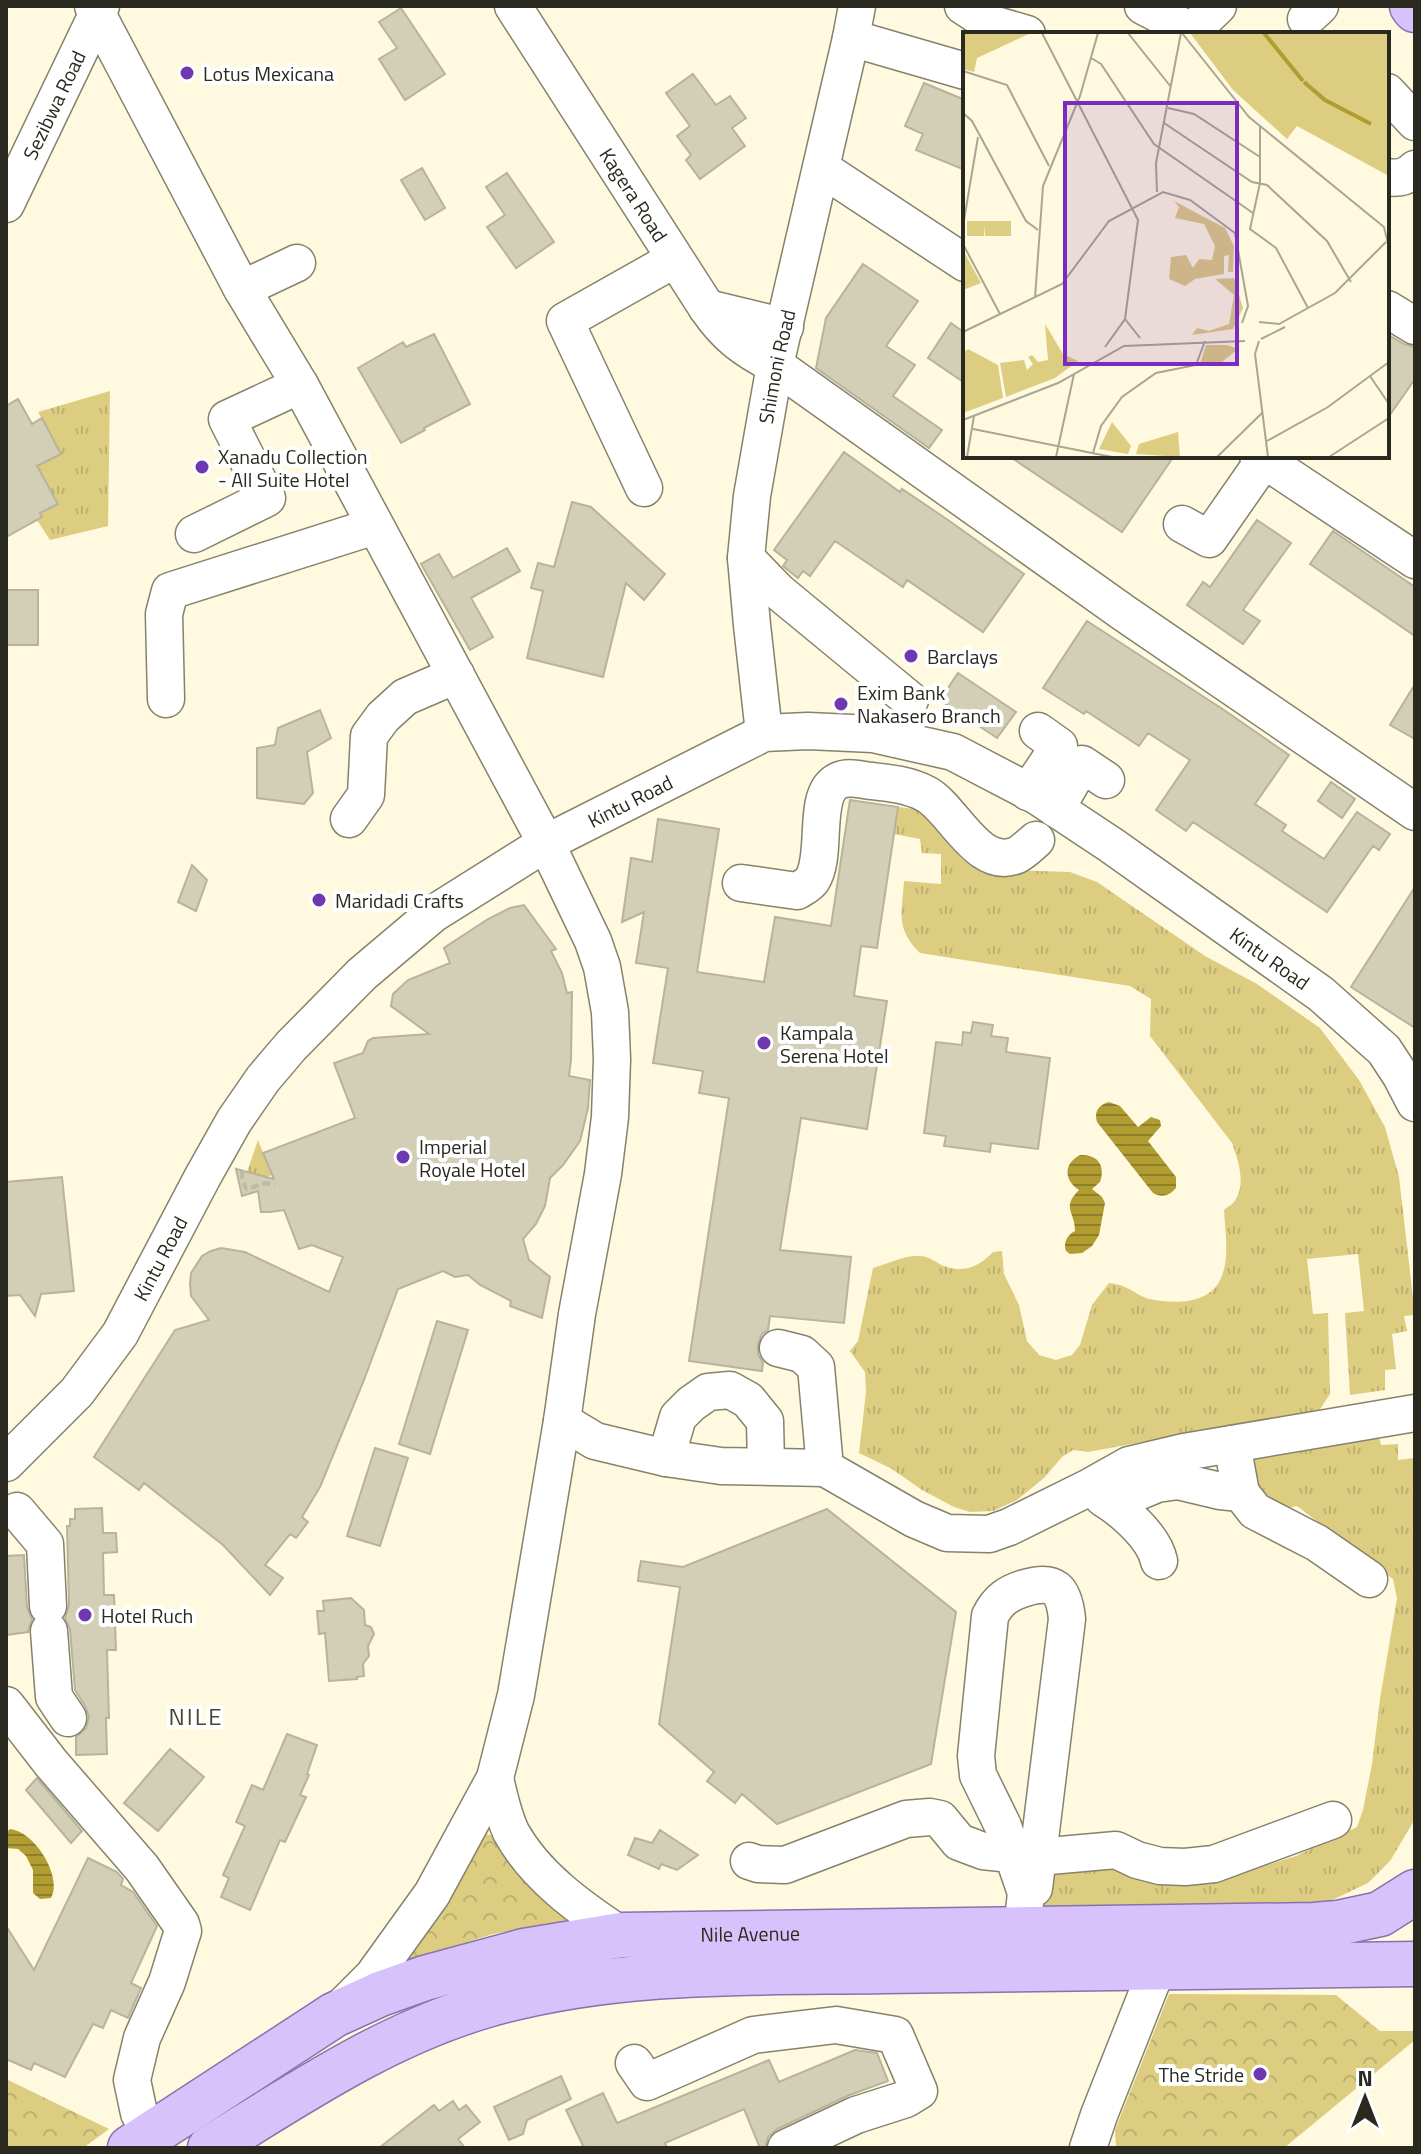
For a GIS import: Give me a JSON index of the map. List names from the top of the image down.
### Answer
{
  "streets": {
    "main road": ["Nile Avenue"],
    "street": [
      "Sezibwa Road",
      "Kagera Road",
      "Shimoni Road",
      "Kintu Road"
    ]
  },
  "crossings": [
    ["Kagera Road", "Shimoni Road"],
    ["Shimoni Road", "Kintu Road"]
  ],
  "districts": ["NILE"],
  "places": [
    "Lotus Mexicana",
    "Xanadu Collection - All Suite Hotel",
    "Barclays",
    "Exim Bank Nakasero Branch",
    "Maridadi Crafts",
    "Kampala Serena Hotel",
    "Imperial Royale Hotel",
    "Hotel Ruch",
    "The Stride"
  ],
  "north": "top"
}
